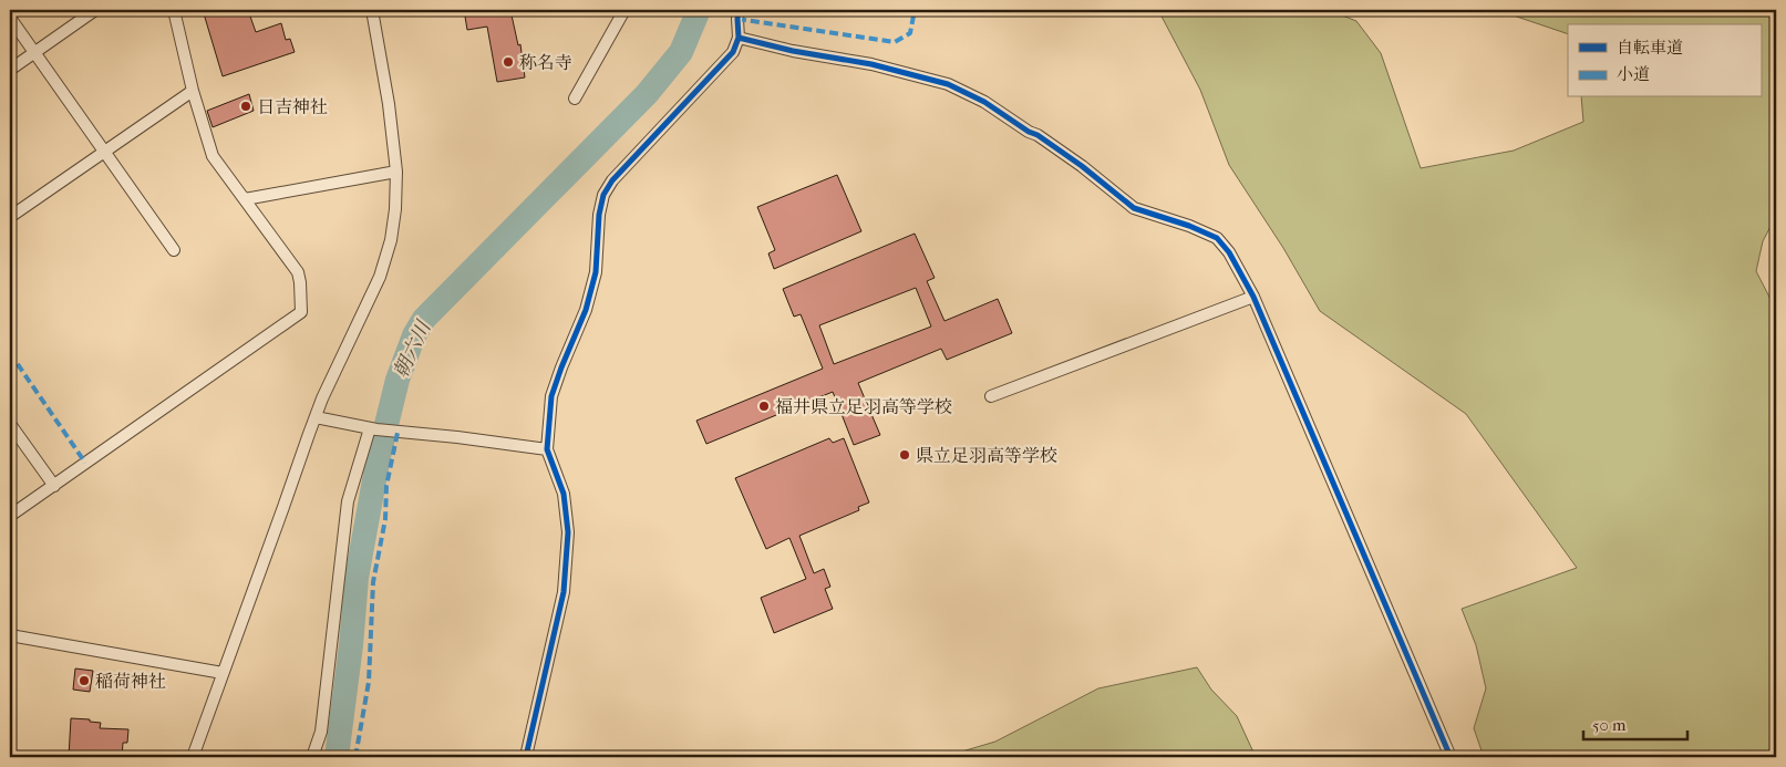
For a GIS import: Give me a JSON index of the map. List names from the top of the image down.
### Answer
{
  "water": ["朝六川"],
  "places": [
    "称名寺",
    "日吉神社",
    "福井県立足羽高等学校",
    "県立足羽高等学校",
    "稲荷神社"
  ],
  "legend": ["自転車道", "小道"],
  "scale_bar": "50 m"
}
